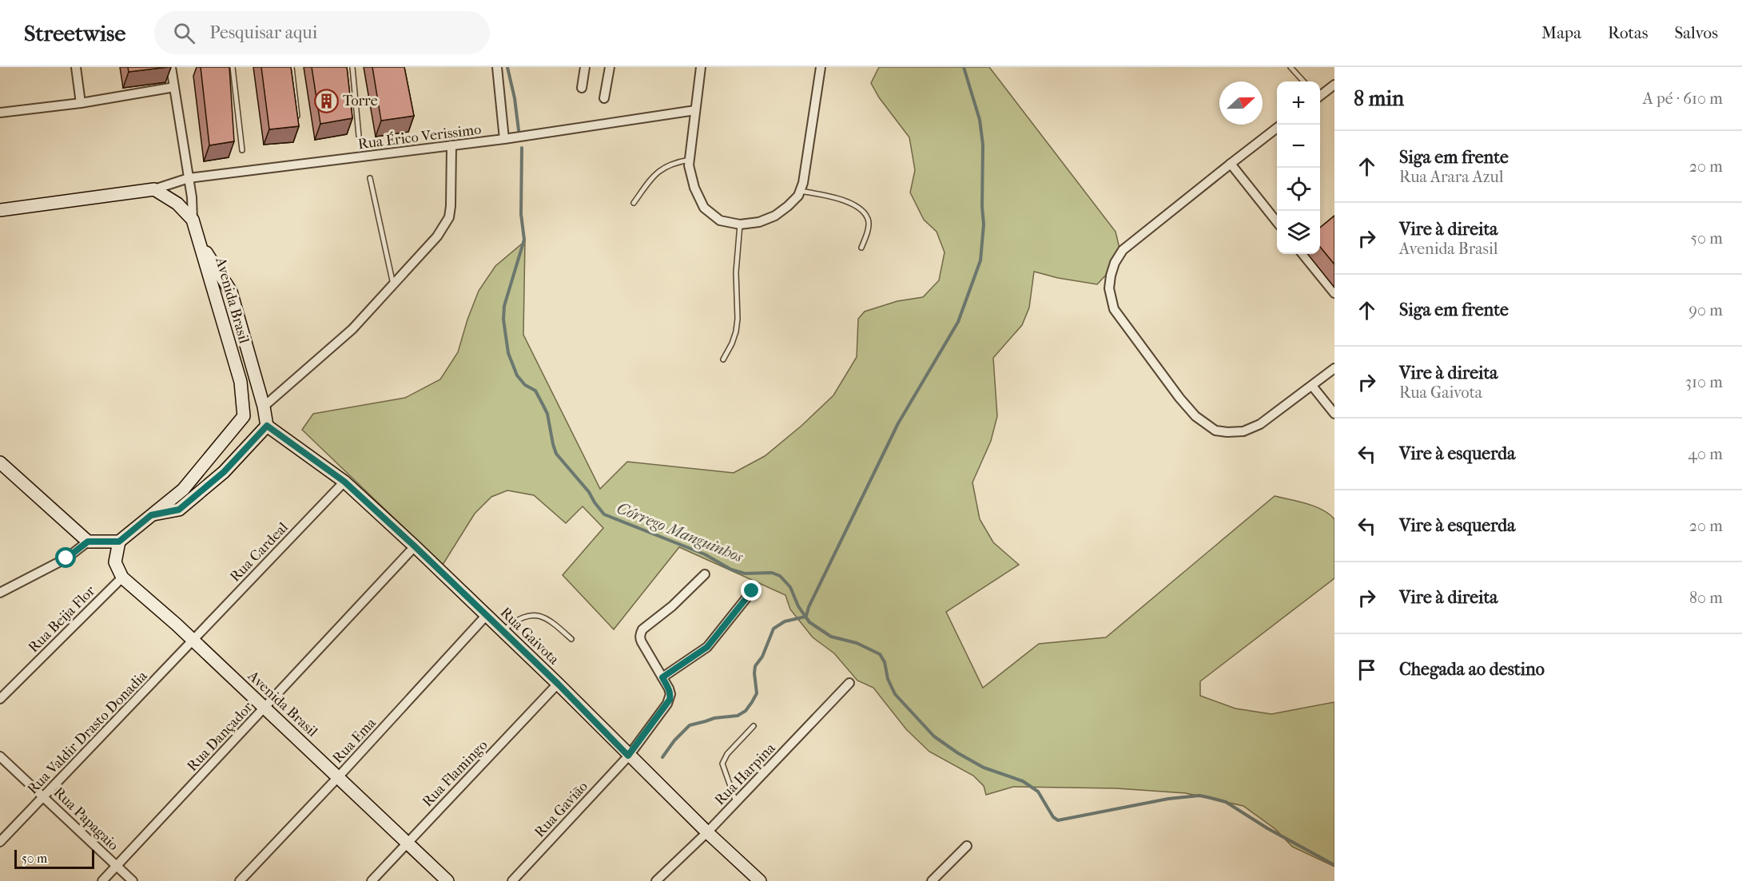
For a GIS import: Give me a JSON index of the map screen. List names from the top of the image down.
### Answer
{
  "streets": {
    "street": [
      "Rua Érico Verissimo",
      "Avenida Brasil",
      "Rua Cardeal",
      "Rua Beija Flor",
      "Rua Gaivota",
      "Rua Valdir Drasto Donadia",
      "Rua Dançador",
      "Rua Ema",
      "Rua Flamingo",
      "Rua Harpina",
      "Rua Gavião",
      "Rua Papagaio"
    ]
  },
  "crossings": [
    ["Rua Érico Verissimo", "Avenida Brasil"],
    ["Avenida Brasil", "Rua Cardeal"],
    ["Avenida Brasil", "Rua Beija Flor"],
    ["Avenida Brasil", "Rua Valdir Drasto Donadia"],
    ["Avenida Brasil", "Rua Dançador"],
    ["Avenida Brasil", "Rua Ema"],
    ["Avenida Brasil", "Rua Flamingo"],
    ["Rua Cardeal", "Rua Gaivota"],
    ["Rua Cardeal", "Rua Valdir Drasto Donadia"],
    ["Rua Gaivota", "Rua Dançador"],
    ["Rua Gaivota", "Rua Ema"],
    ["Rua Gaivota", "Rua Flamingo"],
    ["Rua Gaivota", "Rua Harpina"],
    ["Rua Gaivota", "Rua Gavião"],
    ["Rua Valdir Drasto Donadia", "Rua Papagaio"],
    ["Rua Dançador", "Rua Papagaio"]
  ],
  "water": ["Córrego Manguinhos"],
  "places": {
    "building": ["Torre"]
  },
  "scale_bar": "50 m",
  "north": "right",
  "page": {
    "header": "Streetwise",
    "search": "Pesquisar aqui",
    "nav": ["Mapa", "Rotas", "Salvos"],
    "heading": ["8 min", "A pé · 610 m"],
    "map_buttons": ["+", "−"],
    "list": [
      ["Siga em frente", "Rua Arara Azul", "20 m"],
      ["Vire à direita", "Avenida Brasil", "50 m"],
      ["Siga em frente", "90 m"],
      ["Vire à direita", "Rua Gaivota", "310 m"],
      ["Vire à esquerda", "40 m"],
      ["Vire à esquerda", "20 m"],
      ["Vire à direita", "80 m"],
      "Chegada ao destino"
    ],
    "scale": "50 m"
  }
}
